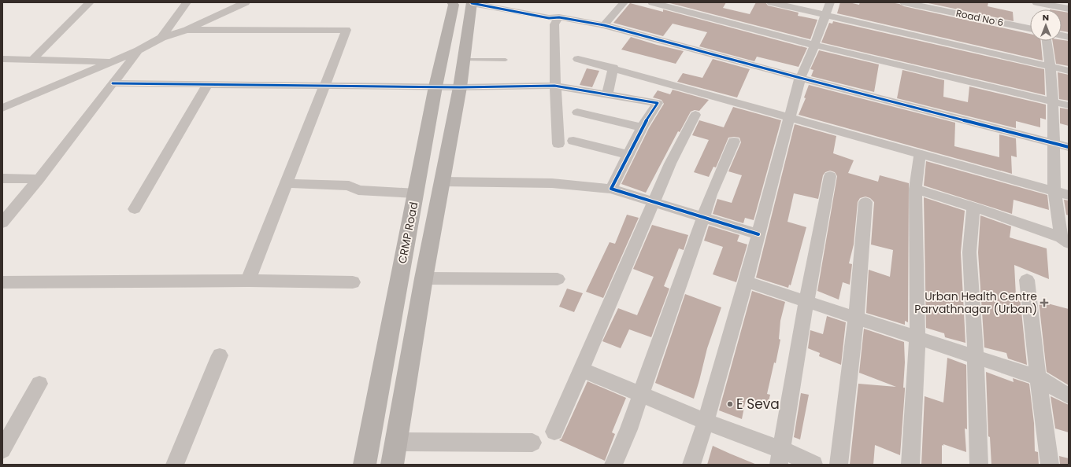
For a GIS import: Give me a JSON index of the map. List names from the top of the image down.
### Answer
{
  "streets": {
    "main road": ["CRMP Road"],
    "street": ["Road No 6"]
  },
  "places": {
    "health": ["Urban Health Centre Parvathnagar (Urban)"],
    "other": ["E Seva"]
  },
  "north": "top"
}
